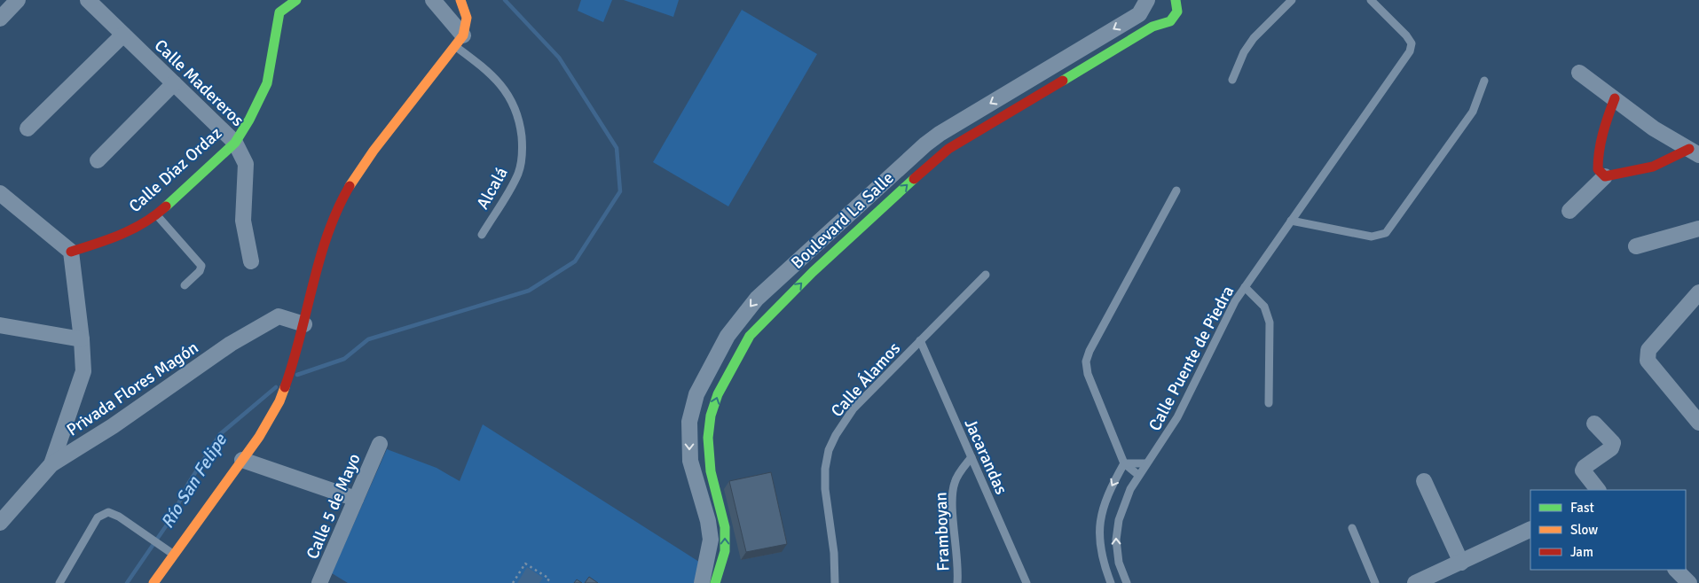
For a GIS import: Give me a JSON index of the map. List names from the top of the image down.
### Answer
{
  "streets": {
    "street": [
      "Calle Madereros",
      "Calle Díaz Ordaz",
      "Boulevard La Salle",
      "Privada Flores Magón",
      "Calle 5 de Mayo"
    ],
    "lane": [
      "Alcalá",
      "Calle Puente de Piedra",
      "Calle Álamos",
      "Jacarandas",
      "Framboyan"
    ]
  },
  "crossings": [
    ["Calle Madereros", "Calle Díaz Ordaz"],
    ["Calle Álamos", "Jacarandas"],
    ["Jacarandas", "Framboyan"]
  ],
  "water": ["Río San Felipe"],
  "legend": ["Fast", "Slow", "Jam"]
}
